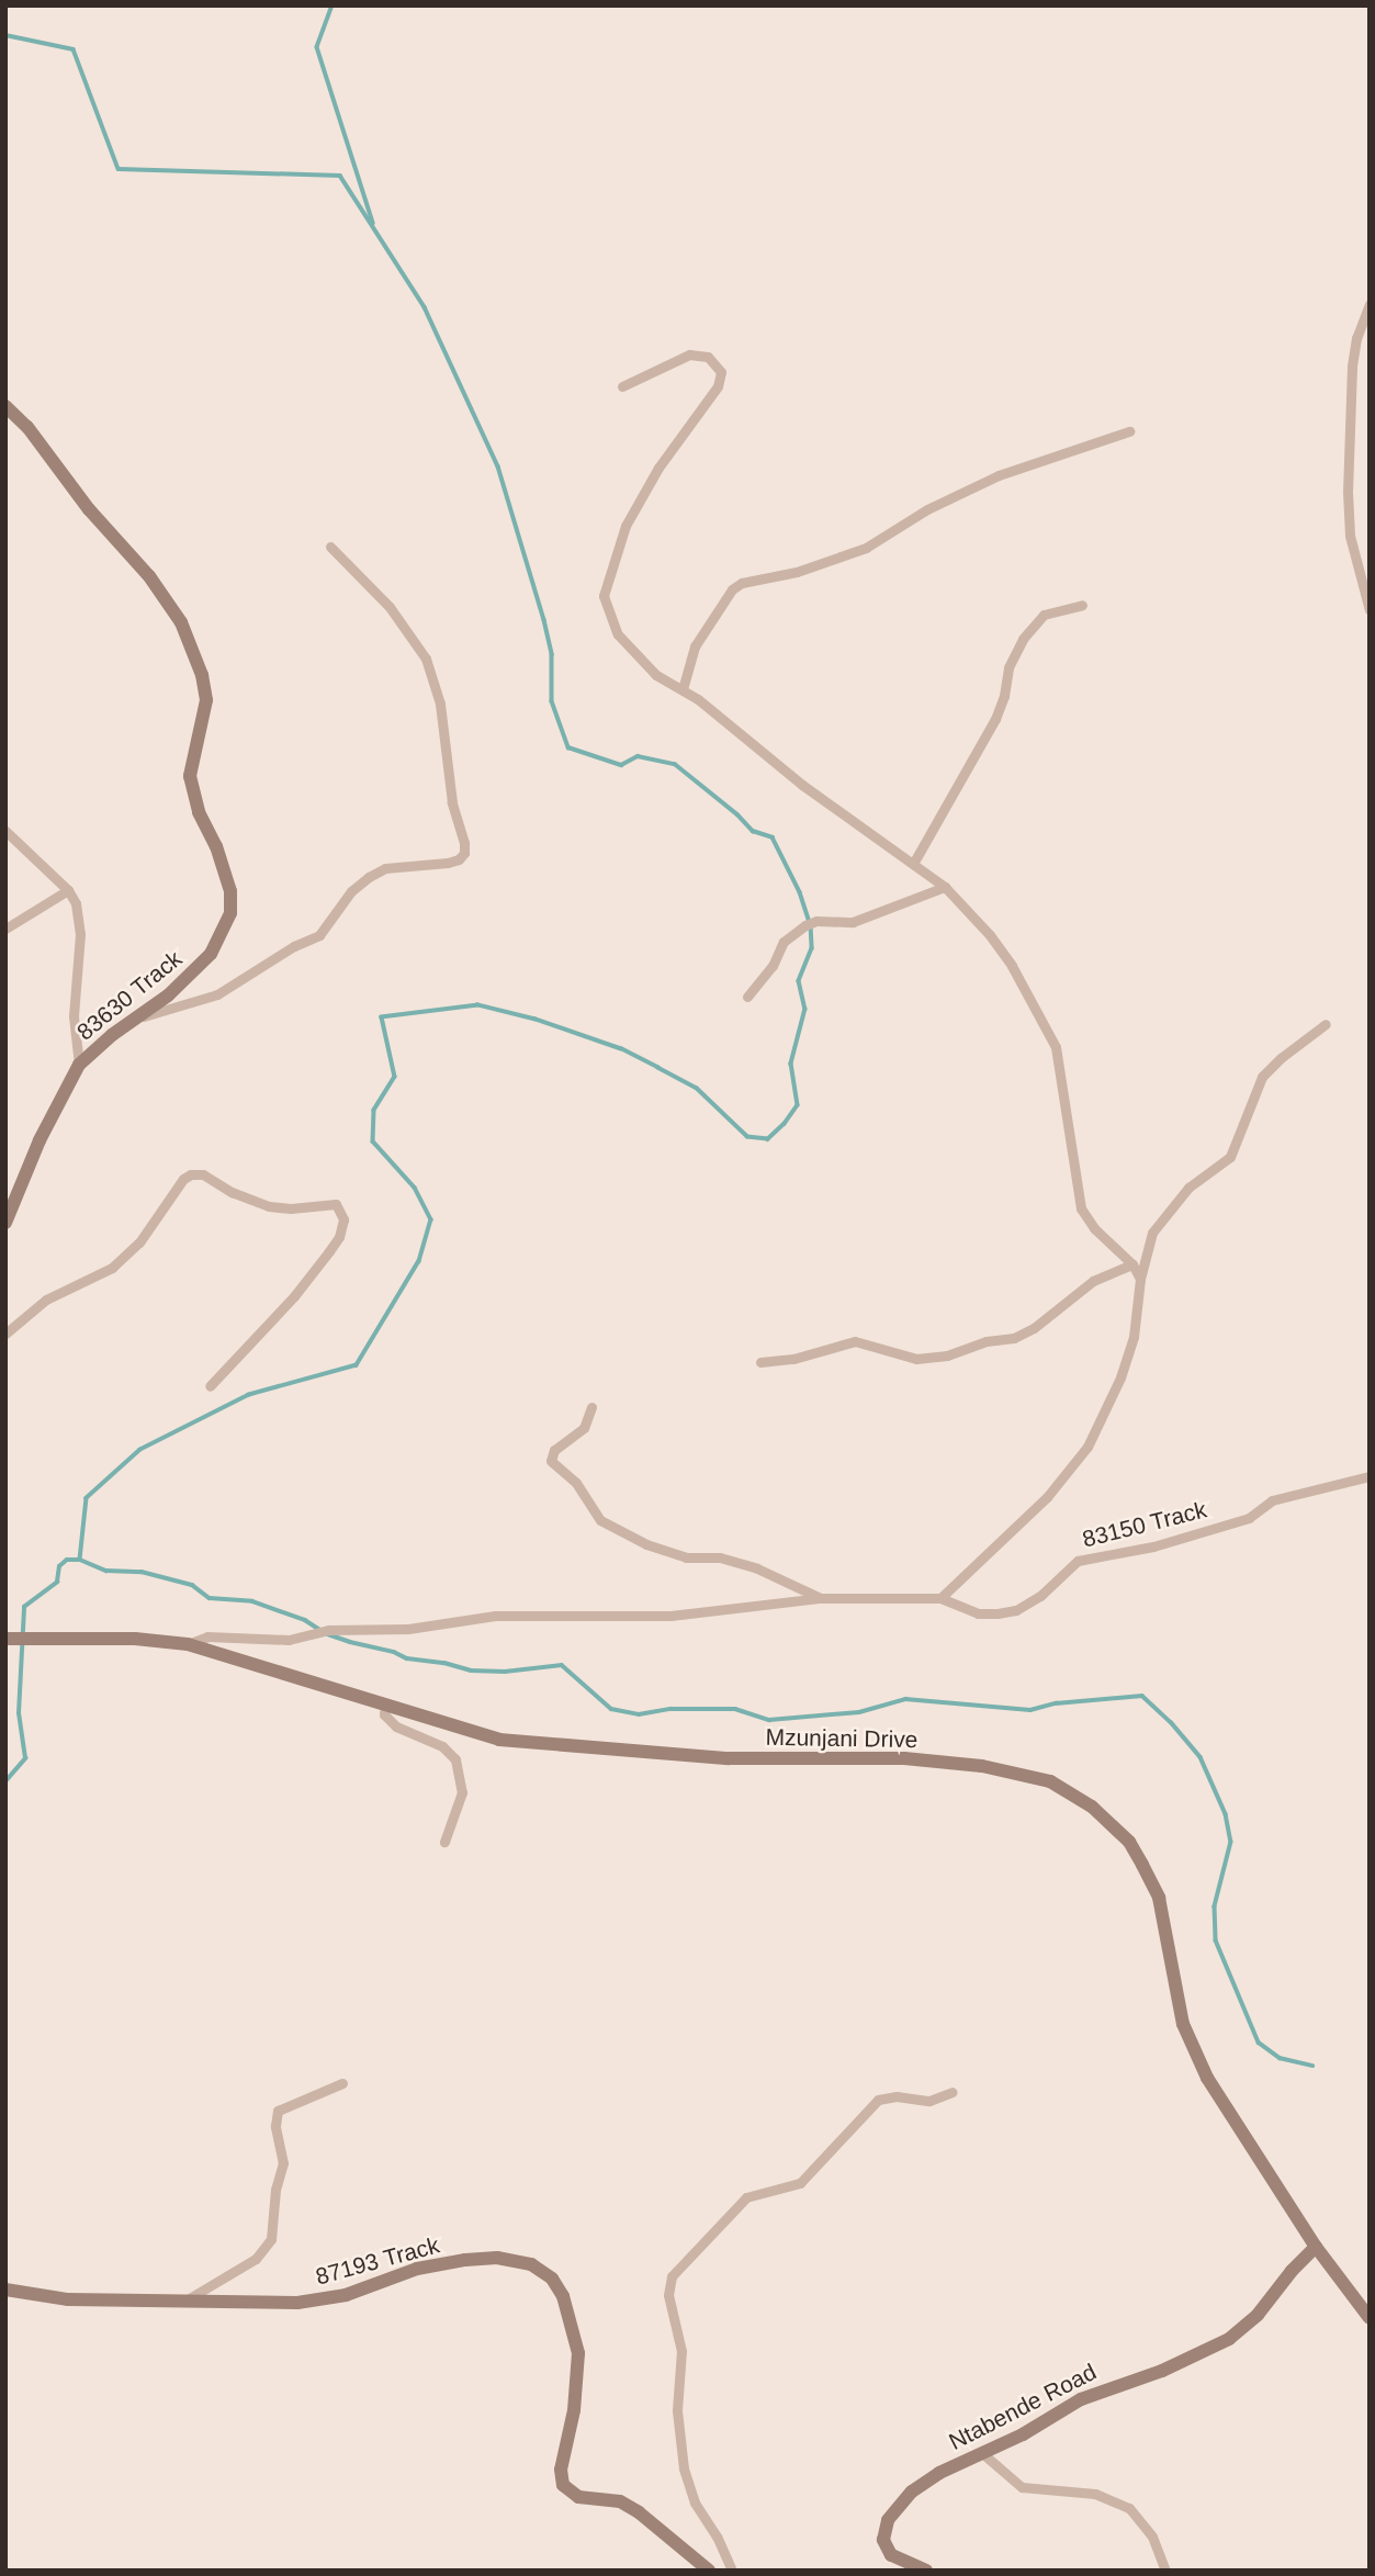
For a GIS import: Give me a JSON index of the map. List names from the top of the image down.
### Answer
{
  "streets": {
    "street": [
      "83630 Track",
      "83150 Track",
      "Mzunjani Drive",
      "87193 Track",
      "Ntabende Road"
    ]
  },
  "crossings": [
    ["Mzunjani Drive", "Ntabende Road"]
  ]
}
